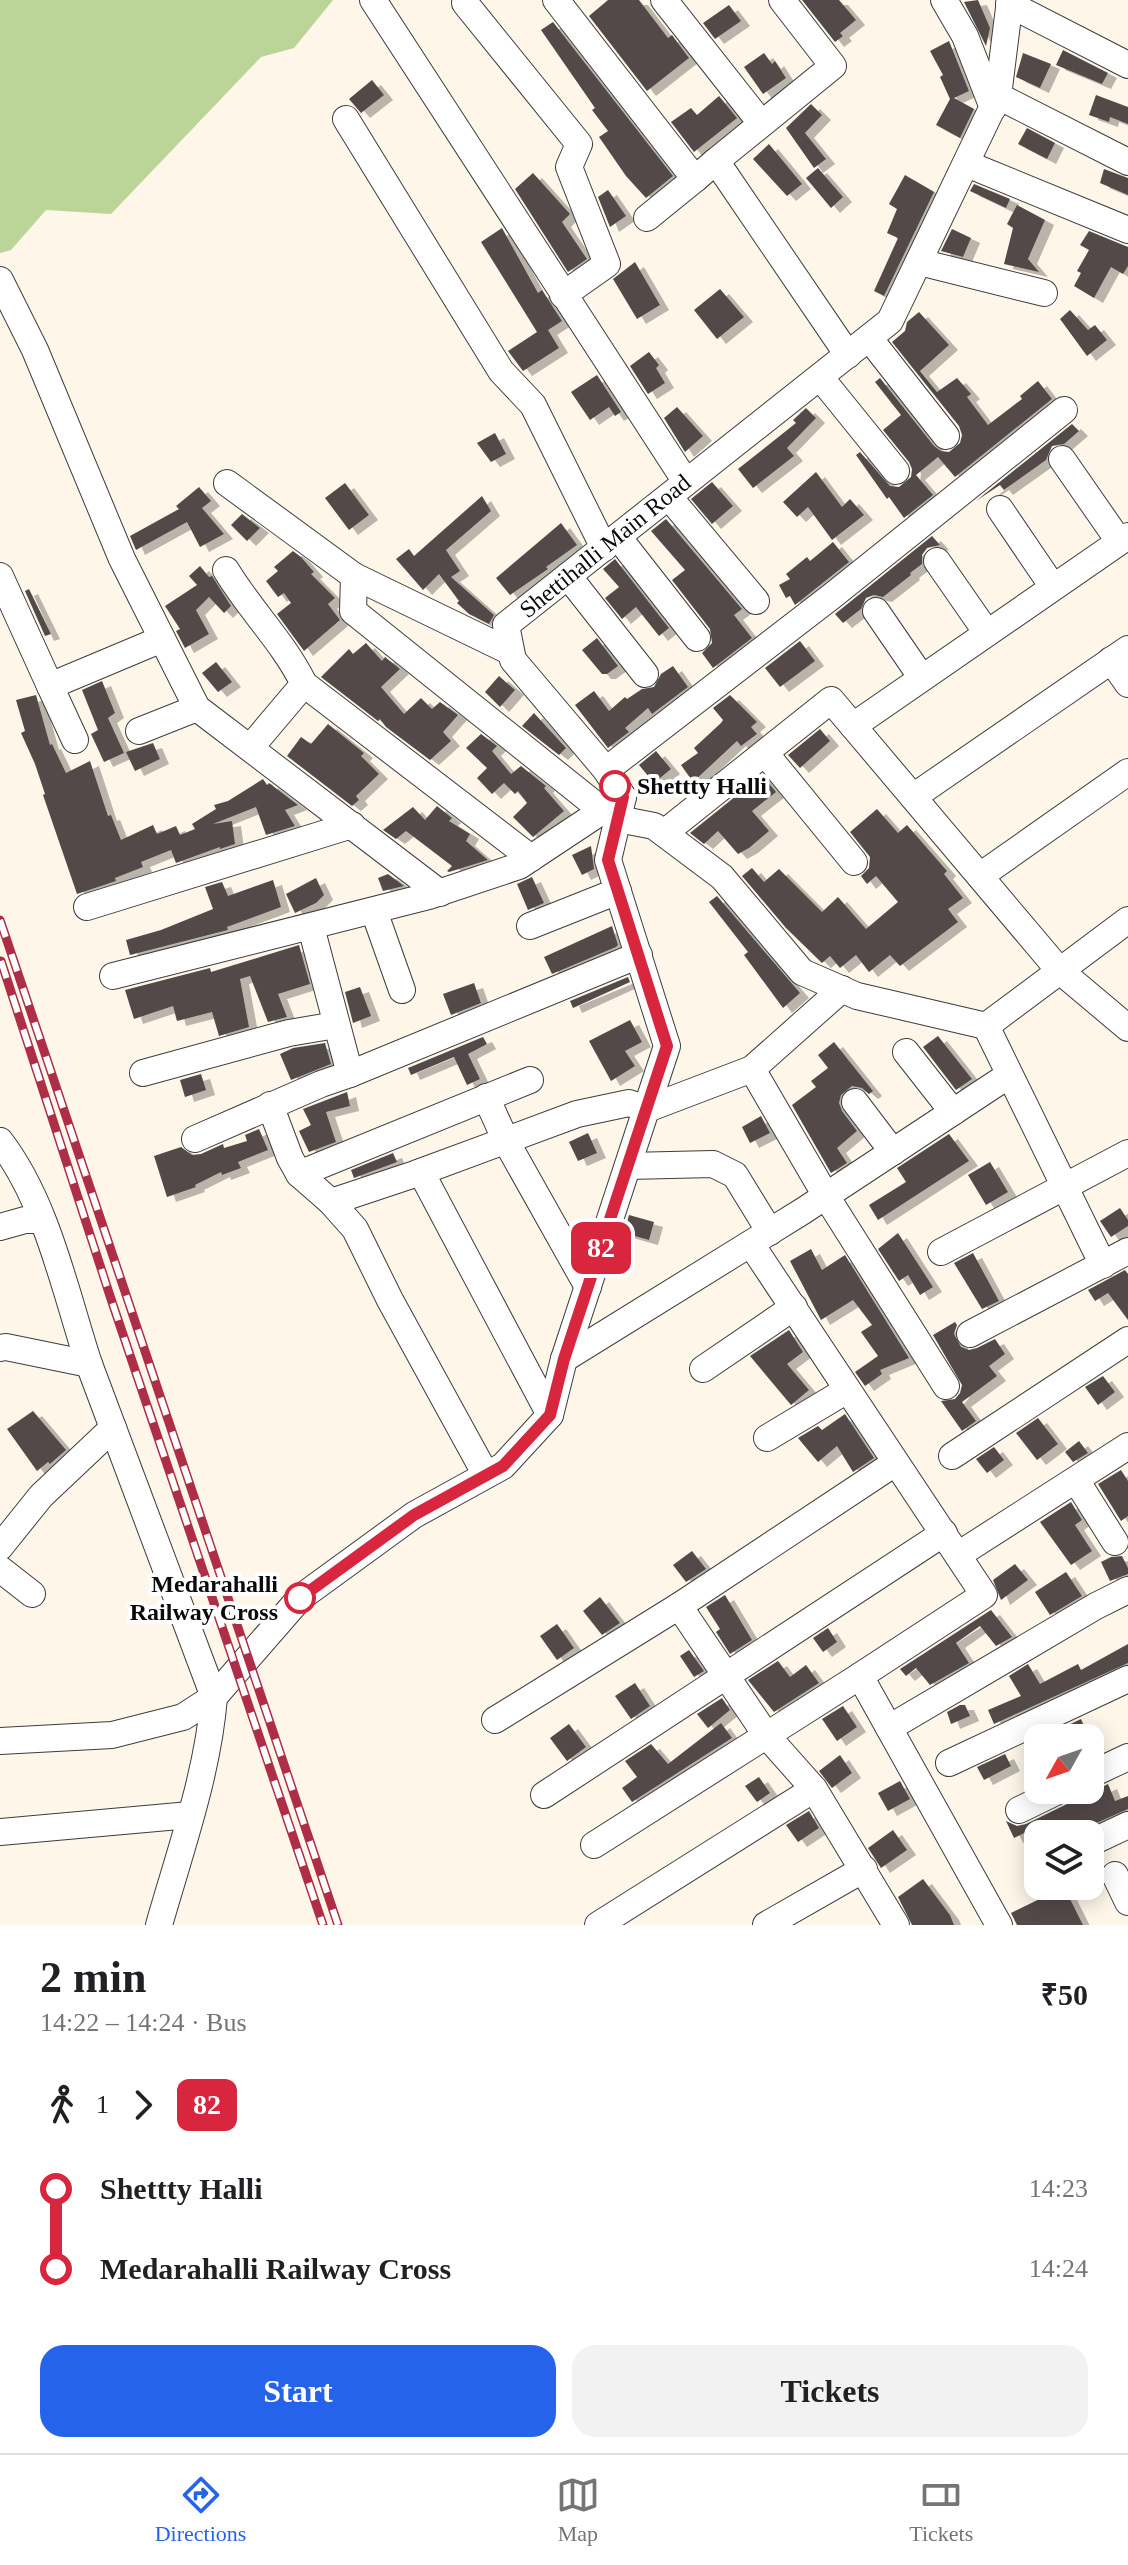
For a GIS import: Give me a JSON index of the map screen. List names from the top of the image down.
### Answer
{
  "streets": {
    "street": ["Shettihalli Main Road"]
  },
  "places": ["Shettty Halli", "Medarahalli Railway Cross"],
  "lines": ["bus line 82"],
  "north": "bottom left",
  "page": {
    "on_map": "82",
    "heading": ["2 min", "14:22 – 14:24 · Bus", "₹50"],
    "legs": ["1", "82"],
    "list": [
      {
        "name": "Shettty Halli",
        "value": "14:23"
      },
      {
        "name": "Medarahalli Railway Cross",
        "value": "14:24"
      }
    ],
    "buttons": ["Start", "Tickets"],
    "tabs": ["Directions", "Map", "Tickets"]
  }
}
